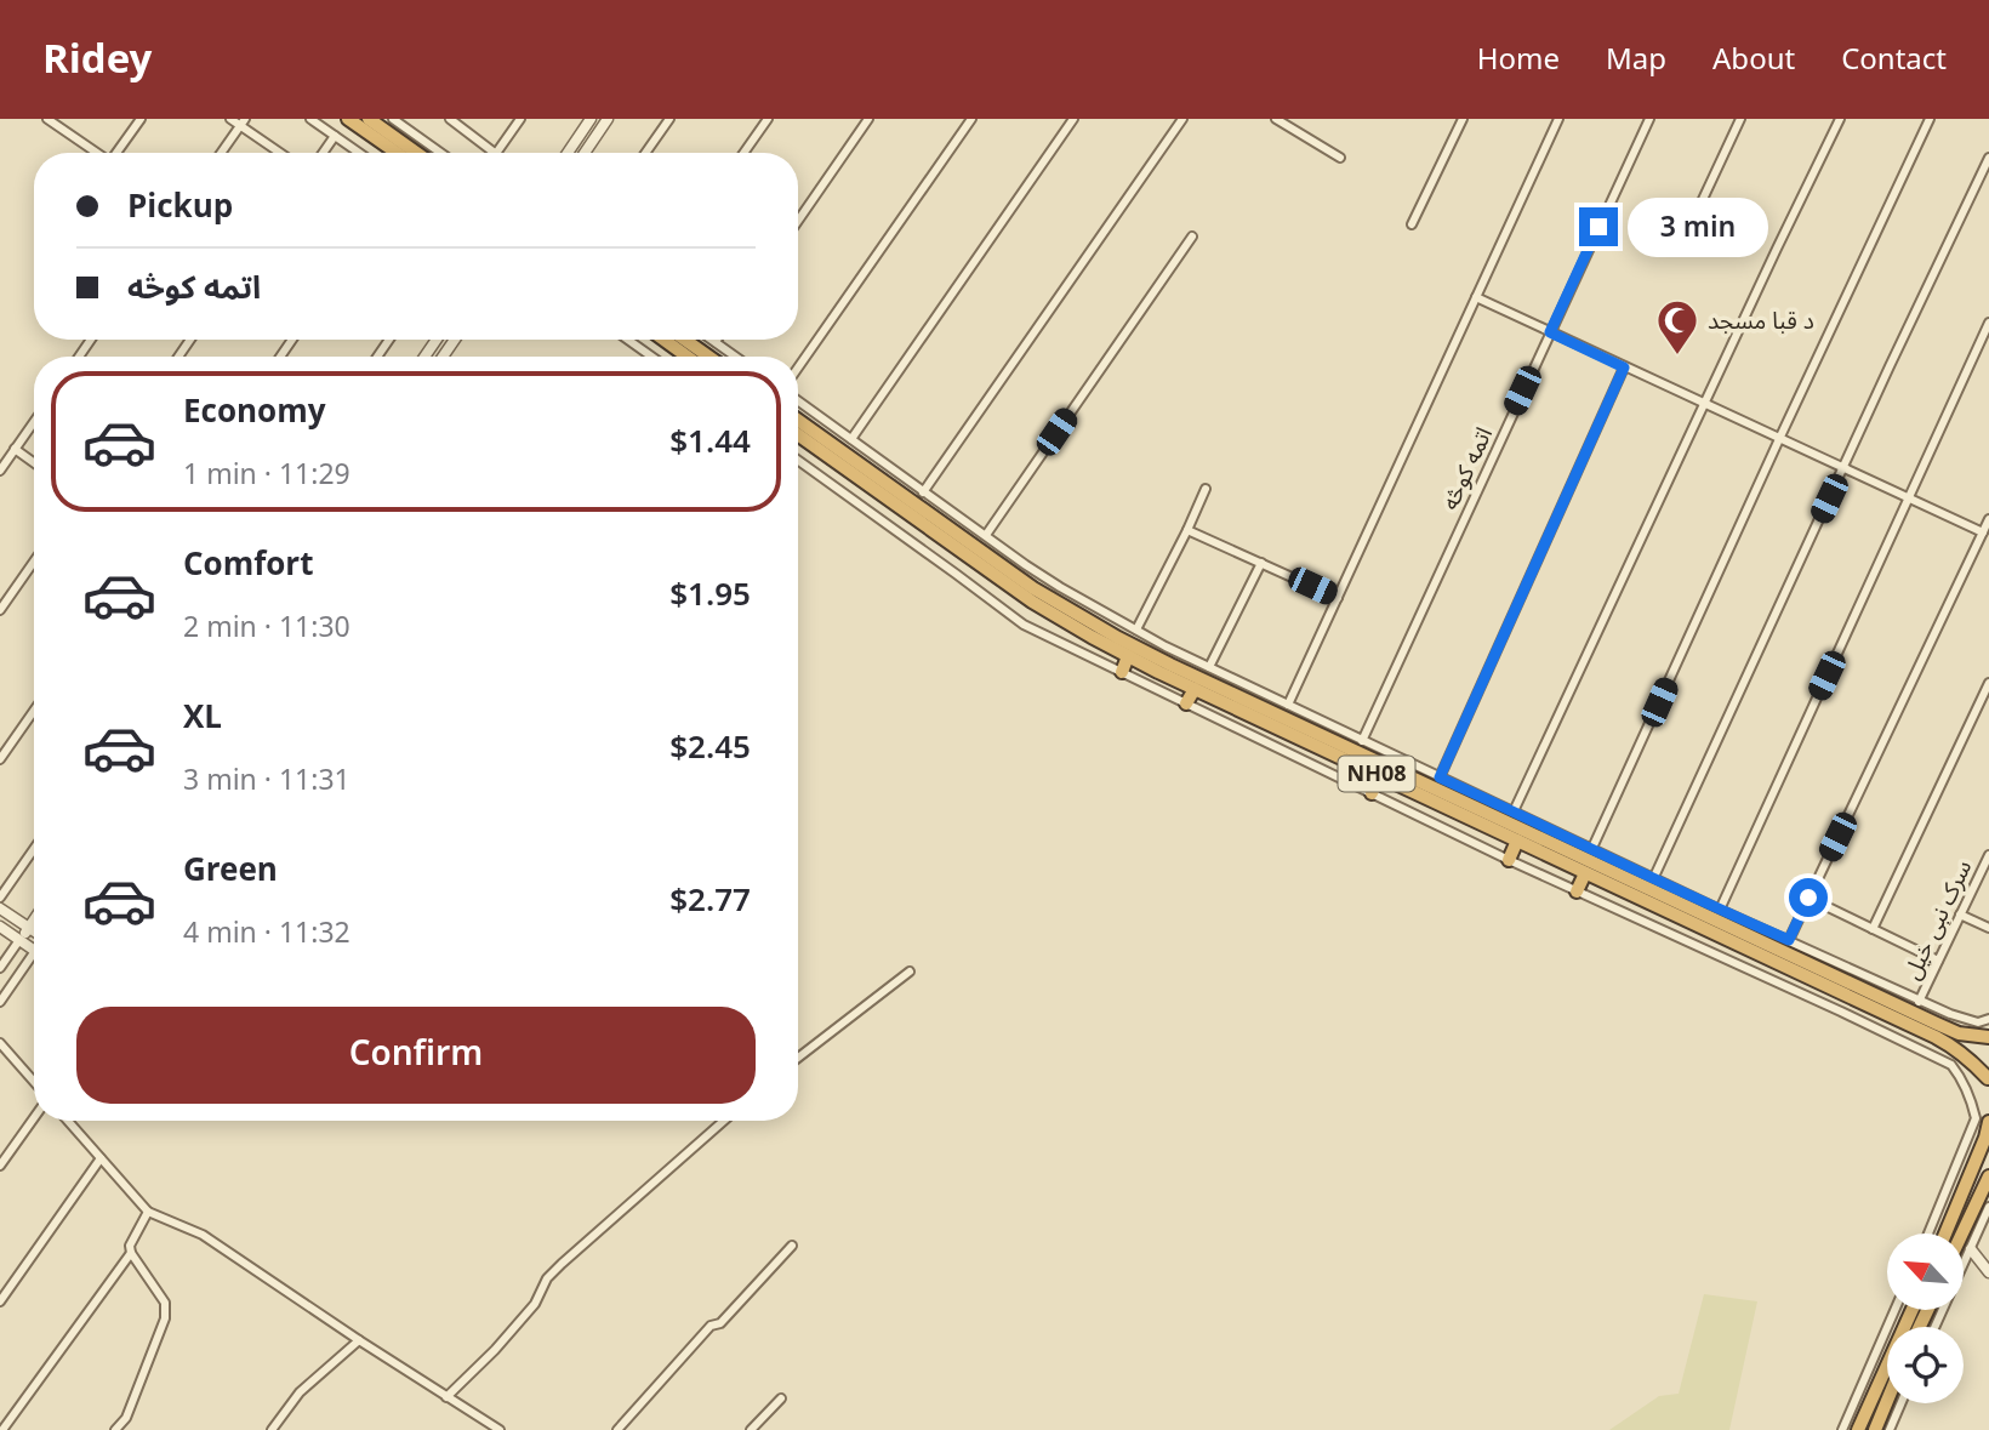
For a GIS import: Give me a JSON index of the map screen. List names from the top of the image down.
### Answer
{
  "streets": {
    "highway": ["NH08"],
    "street": ["اتمه کوڅه", "سرک نبی خیل"]
  },
  "places": {
    "mosque": ["د قبا مسجد"]
  },
  "north": "top left",
  "page": {
    "header": "Ridey",
    "nav": [
      "Home",
      "Map",
      "About",
      "Contact"
    ],
    "banner": ["Pickup", "اتمه کوڅه"],
    "bubble": "3 min",
    "list": [
      {
        "name": "Economy",
        "note": "1 min · 11:29",
        "value": "$1.44"
      },
      {
        "name": "Comfort",
        "note": "2 min · 11:30",
        "value": "$1.95"
      },
      {
        "name": "XL",
        "note": "3 min · 11:31",
        "value": "$2.45"
      },
      {
        "name": "Green",
        "note": "4 min · 11:32",
        "value": "$2.77"
      }
    ],
    "buttons": "Confirm"
  }
}
